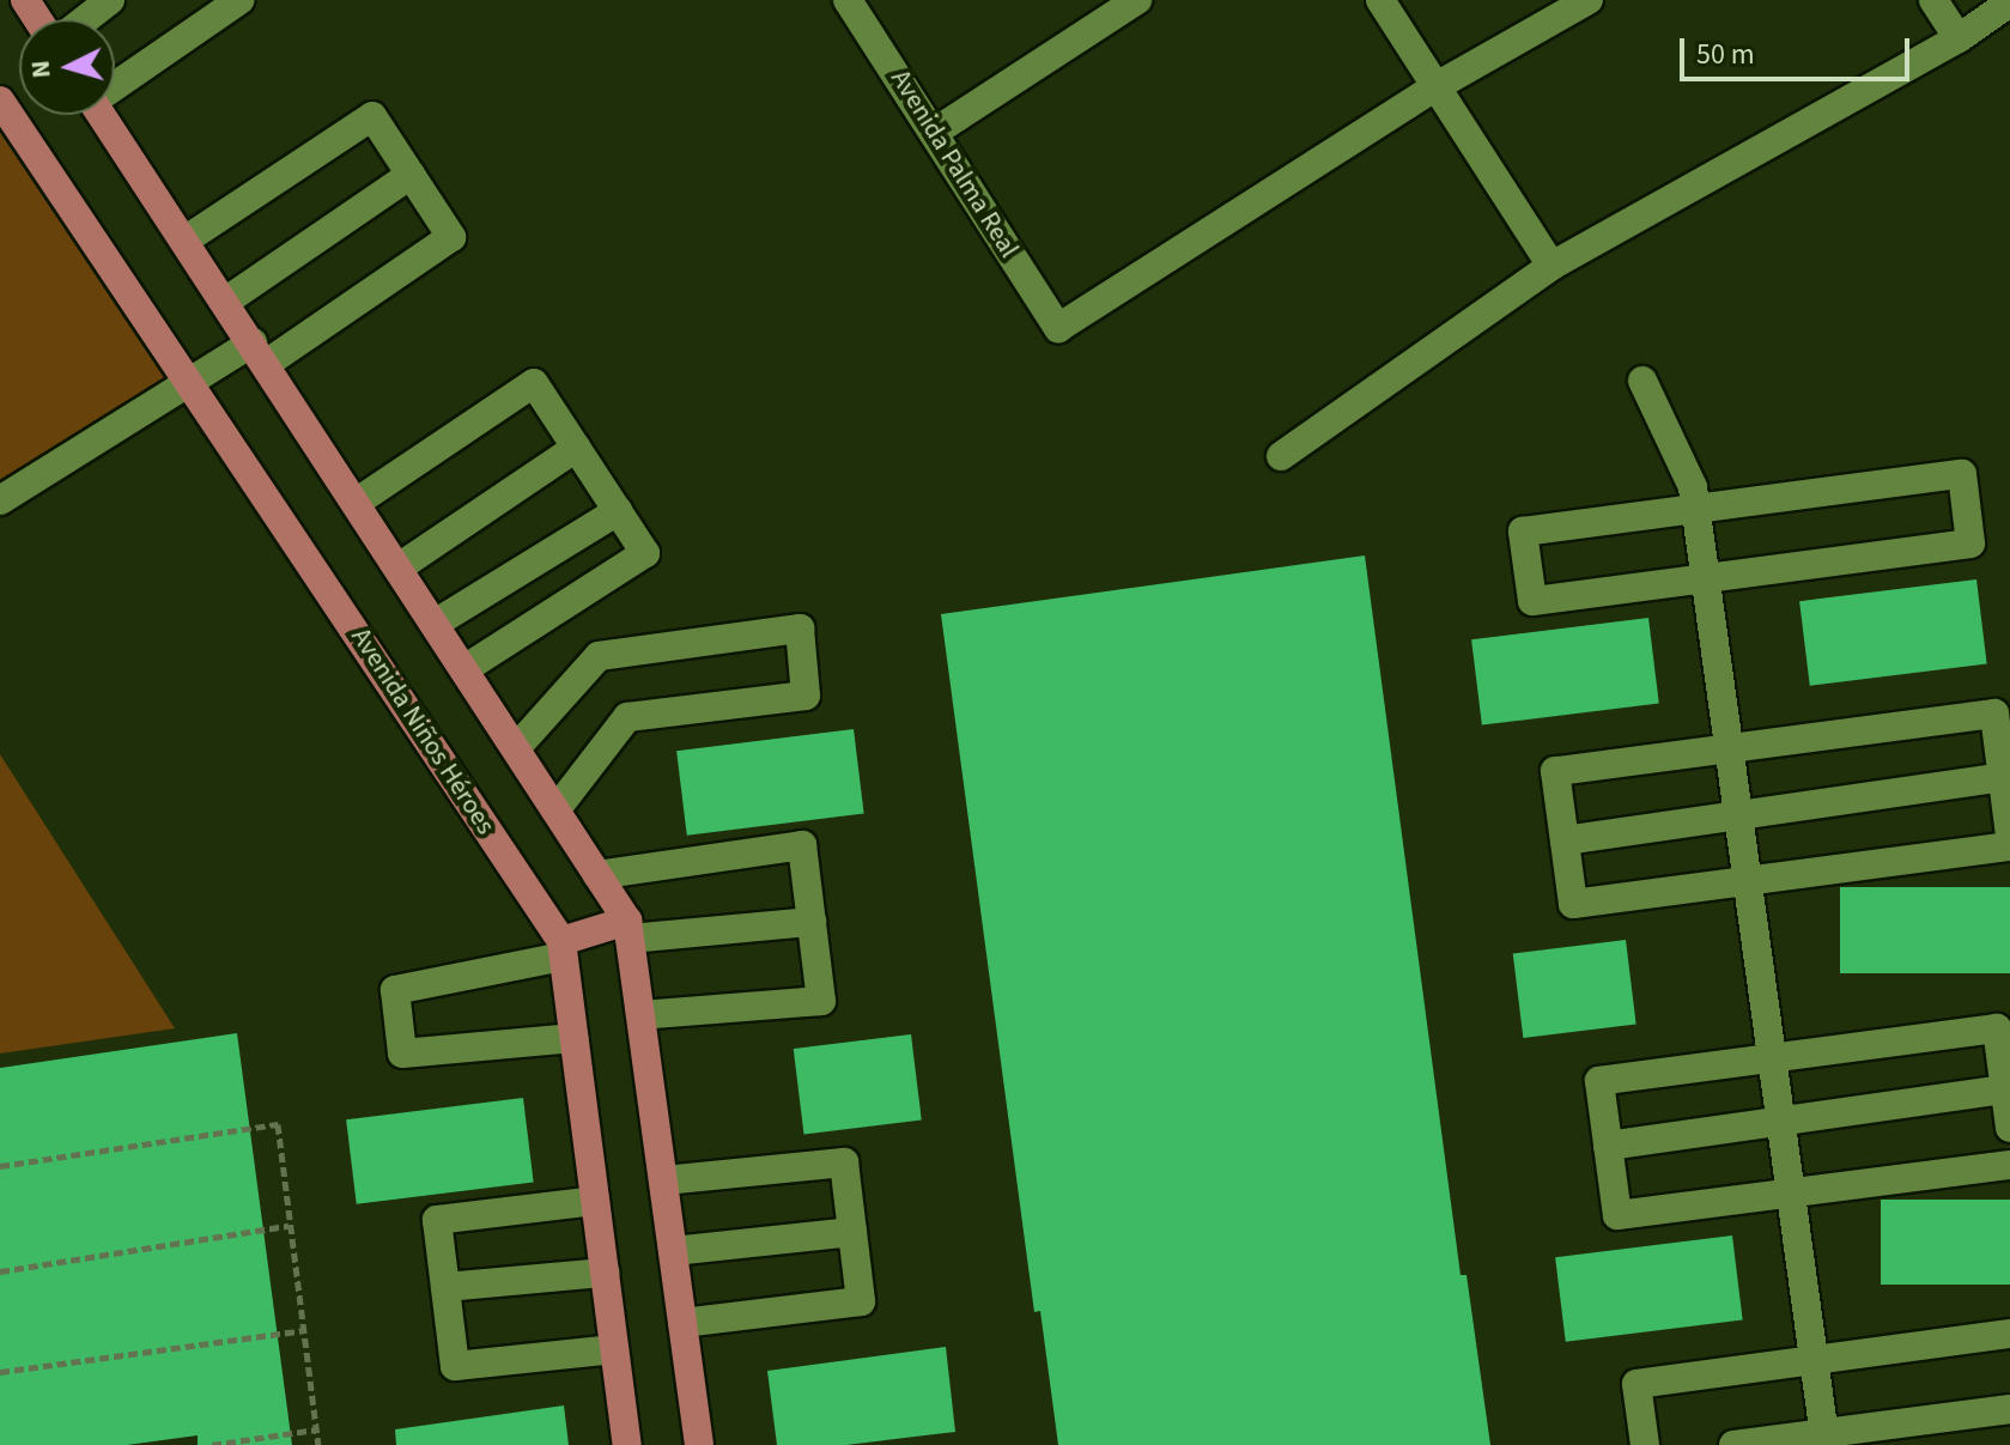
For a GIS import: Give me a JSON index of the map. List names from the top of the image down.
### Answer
{
  "streets": {
    "main road": ["Avenida Niños Héroes"],
    "street": ["Avenida Palma Real"]
  },
  "scale_bar": "50 m",
  "north": "left"
}
